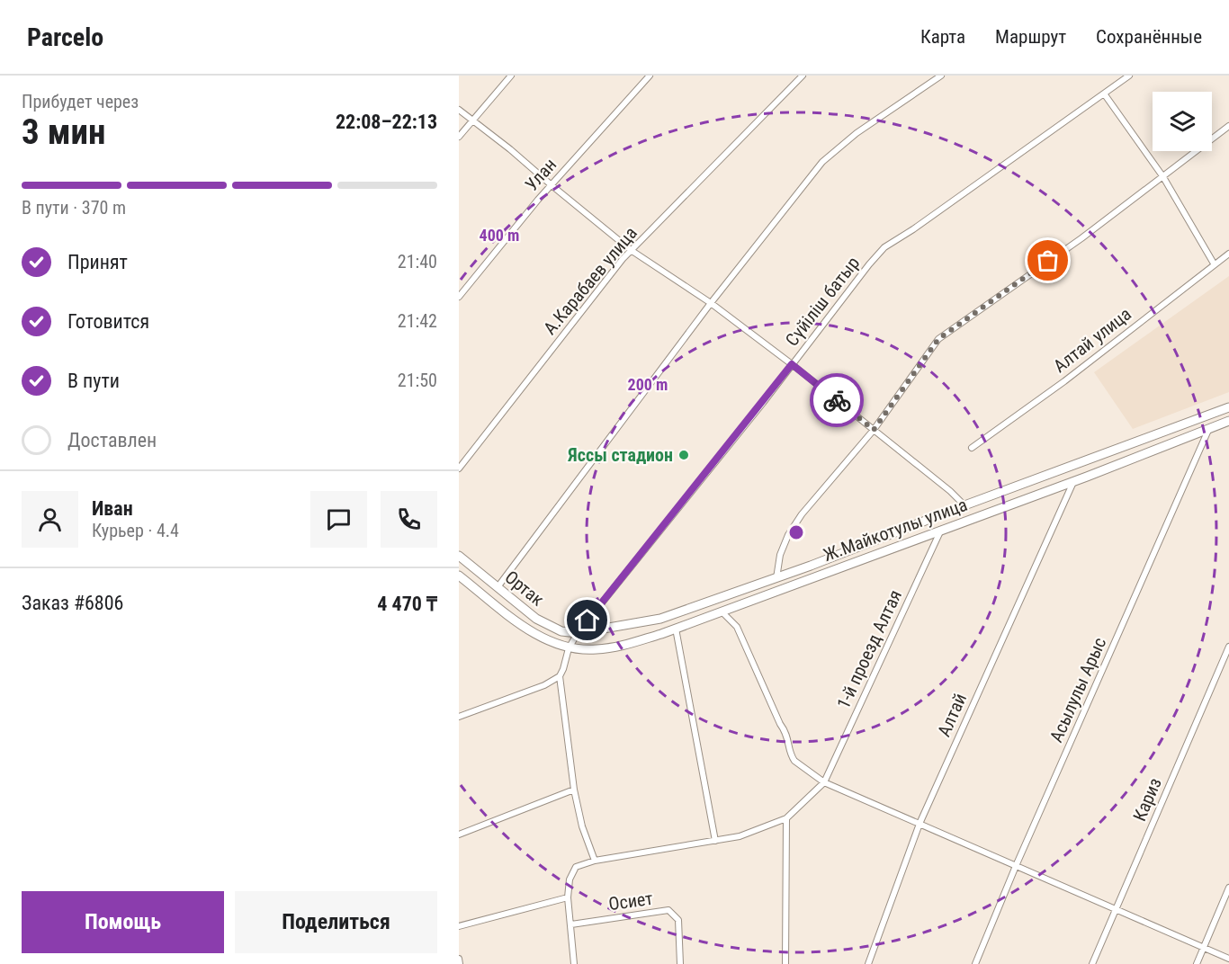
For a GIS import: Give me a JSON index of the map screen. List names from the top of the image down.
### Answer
{
  "streets": {
    "street": [
      "Улан",
      "А.Карабаев улица",
      "Сүйіліш батыр",
      "Алтай улица",
      "Ж.Майкотулы улица",
      "Ортак",
      "1-й проезд Алтая",
      "Асылулы Арыс",
      "Алтай",
      "Кариз",
      "Осиет"
    ]
  },
  "crossings": [
    ["Сүйіліш батыр", "Ж.Майкотулы улица"],
    ["Сүйіліш батыр", "Ортак"],
    ["Ж.Майкотулы улица", "Ортак"],
    ["Ж.Майкотулы улица", "1-й проезд Алтая"],
    ["Ж.Майкотулы улица", "Асылулы Арыс"],
    ["Ж.Майкотулы улица", "Алтай"]
  ],
  "places": ["Яссы стадион"],
  "page": {
    "header": "Parcelo",
    "nav": ["Карта", "Маршрут", "Сохранённые"],
    "heading": ["3 мин", "Прибудет через", "22:08–22:13"],
    "panel": [
      "Иван",
      "Курьер · 4.4",
      "Заказ #6806",
      "4 470 ₸"
    ],
    "bar": "В пути · 370 m",
    "list": [
      ["Принят", "21:40"],
      ["Готовится", "21:42"],
      ["В пути", "21:50"],
      "Доставлен"
    ],
    "buttons": ["Помощь", "Поделиться"]
  },
  "rings": ["400 m", "200 m"]
}
